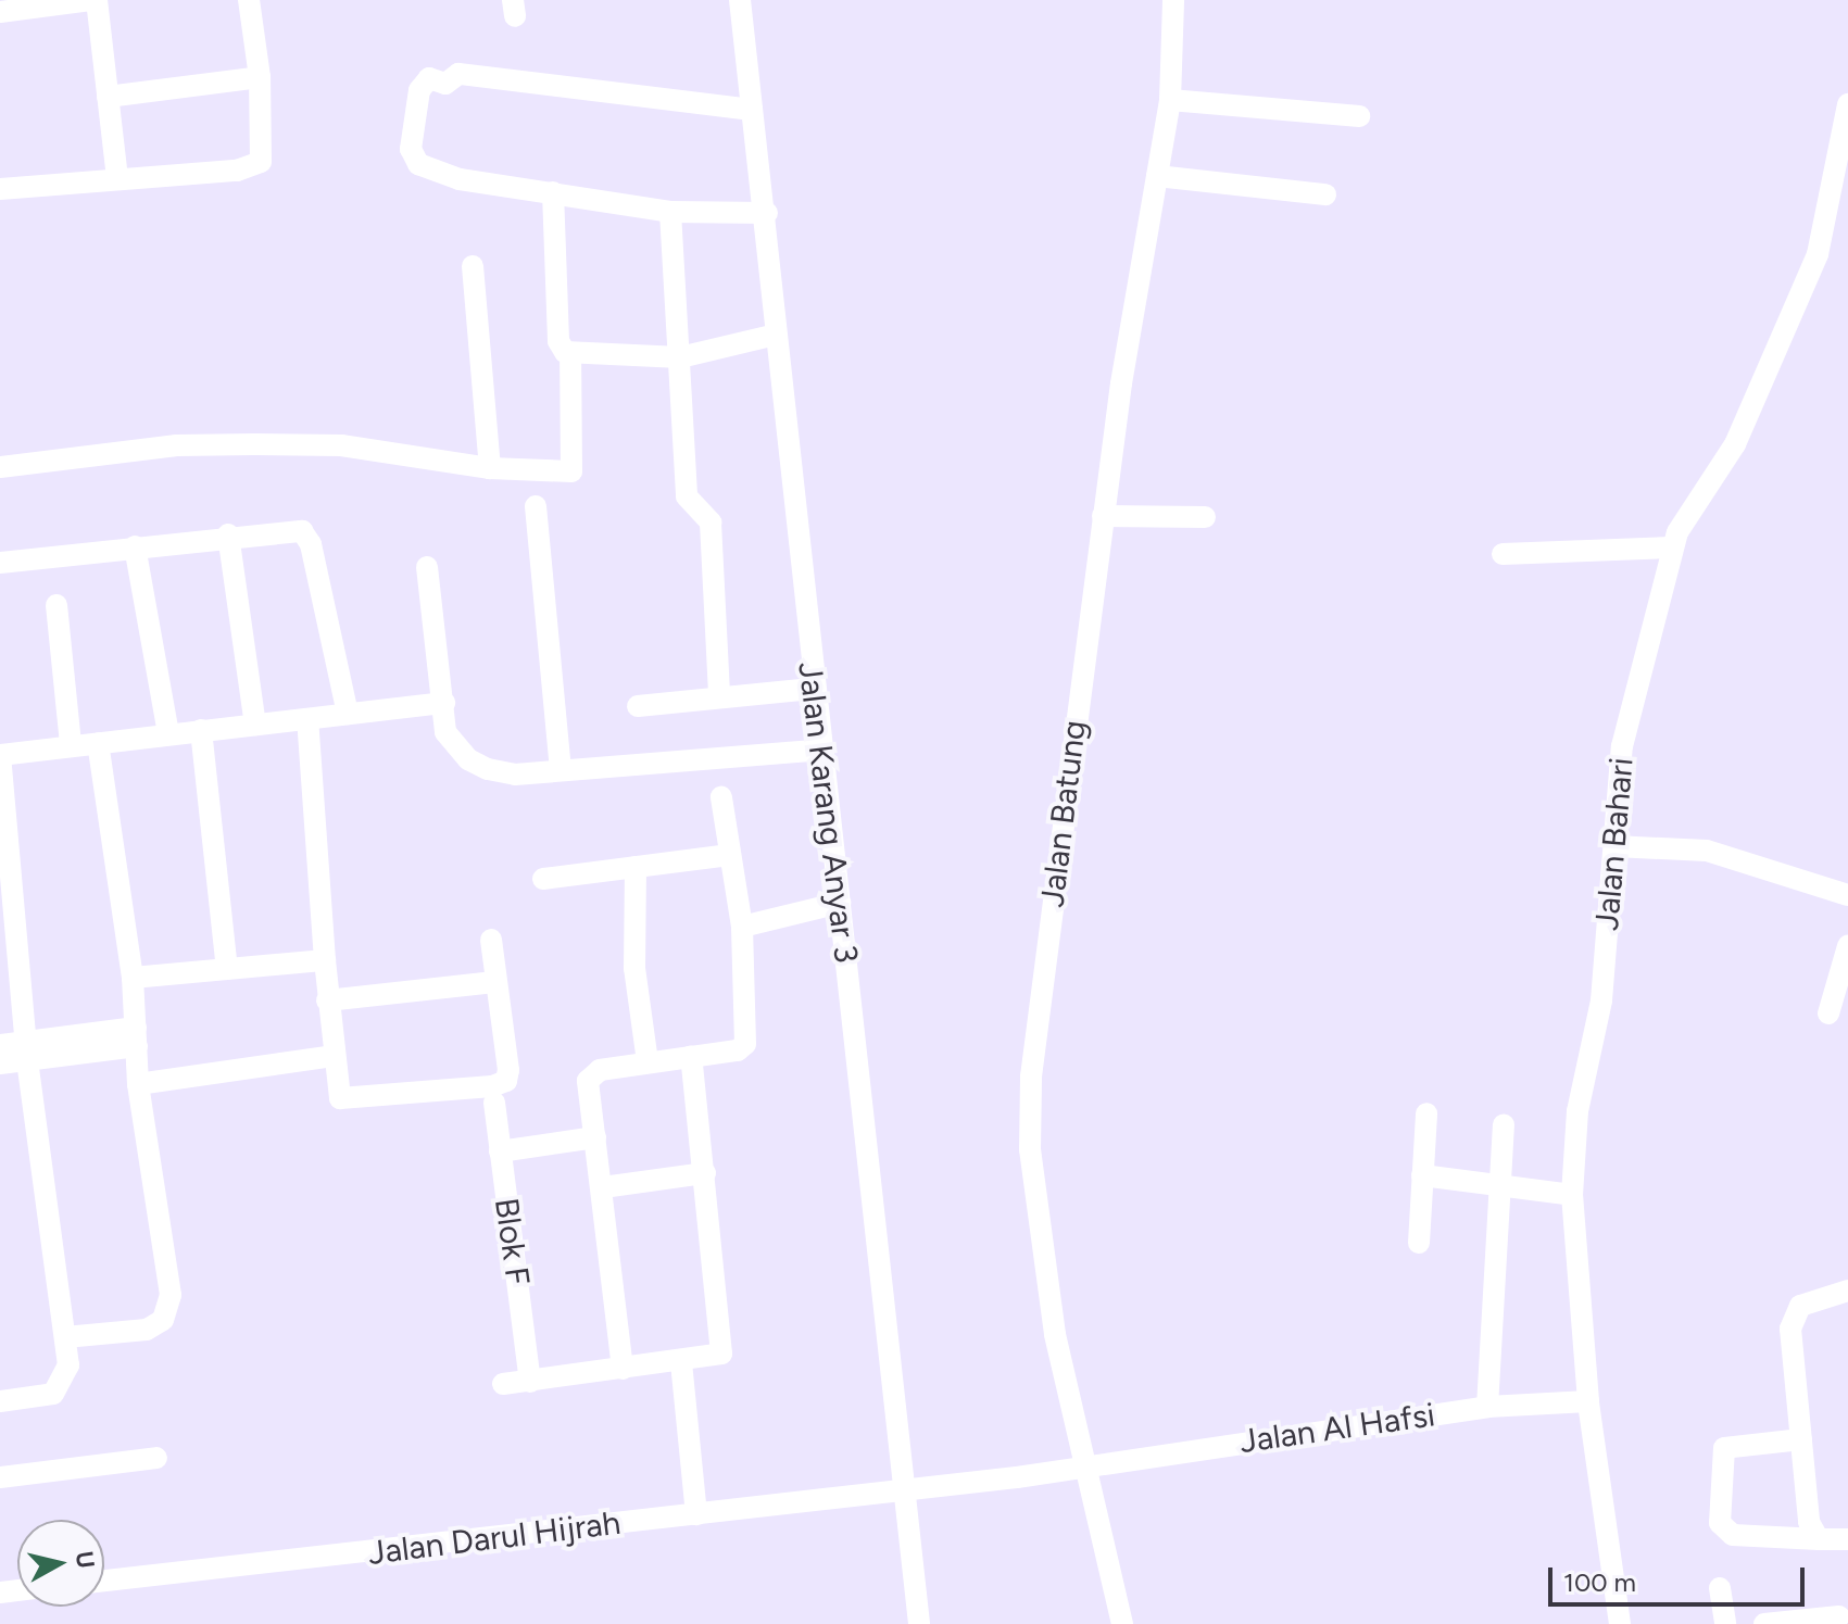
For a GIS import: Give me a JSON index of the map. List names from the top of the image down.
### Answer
{
  "streets": {
    "street": [
      "Jalan Karang Anyar 3",
      "Jalan Batung",
      "Jalan Bahari",
      "Blok F",
      "Jalan Al Hafsi",
      "Jalan Darul Hijrah"
    ]
  },
  "crossings": [
    ["Jalan Karang Anyar 3", "Jalan Al Hafsi"],
    ["Jalan Karang Anyar 3", "Jalan Darul Hijrah"],
    ["Jalan Batung", "Jalan Al Hafsi"],
    ["Jalan Bahari", "Jalan Al Hafsi"],
    ["Jalan Al Hafsi", "Jalan Darul Hijrah"]
  ],
  "scale_bar": "100 m",
  "north": "right"
}
